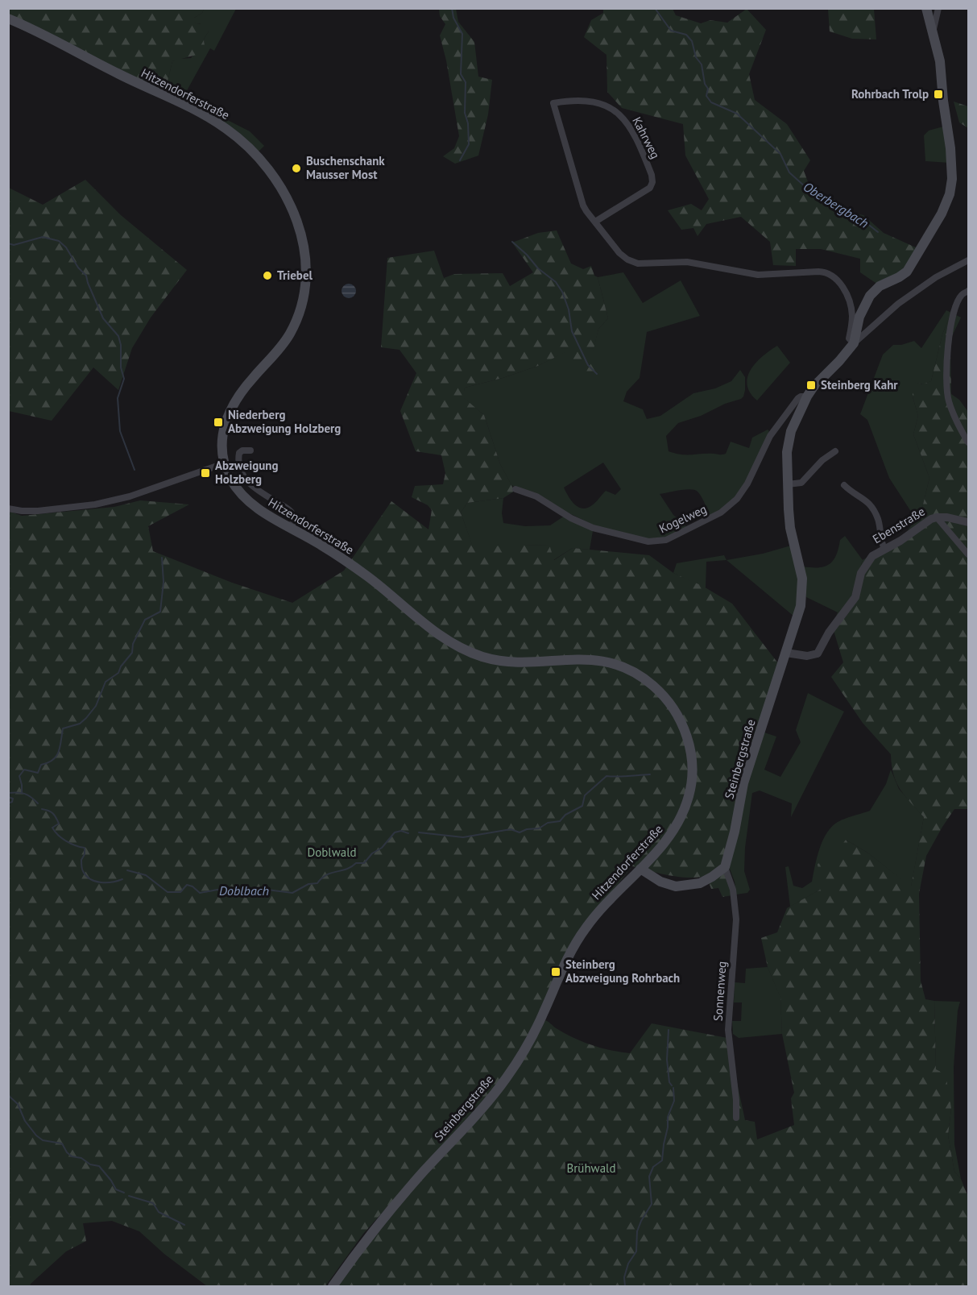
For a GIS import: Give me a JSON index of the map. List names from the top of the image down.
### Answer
{
  "streets": {
    "main road": ["Hitzendorferstraße", "Steinbergstraße"],
    "street": [
      "Kahrweg",
      "Kogelweg",
      "Ebenstraße",
      "Sonnenweg"
    ]
  },
  "crossings": [
    ["Hitzendorferstraße", "Steinbergstraße"],
    ["Kahrweg", "Steinbergstraße"],
    ["Kogelweg", "Steinbergstraße"],
    ["Ebenstraße", "Steinbergstraße"],
    ["Steinbergstraße", "Sonnenweg"]
  ],
  "water": ["Oberbergbach", "Doblbach"],
  "parks": ["Doblwald", "Brühwald"],
  "places": {
    "transit": [
      "Rohrbach Trolp",
      "Steinberg Kahr",
      "Niederberg Abzweigung Holzberg",
      "Abzweigung Holzberg",
      "Steinberg Abzweigung Rohrbach"
    ],
    "other": ["Buschenschank Mausser Most", "Triebel"]
  }
}
